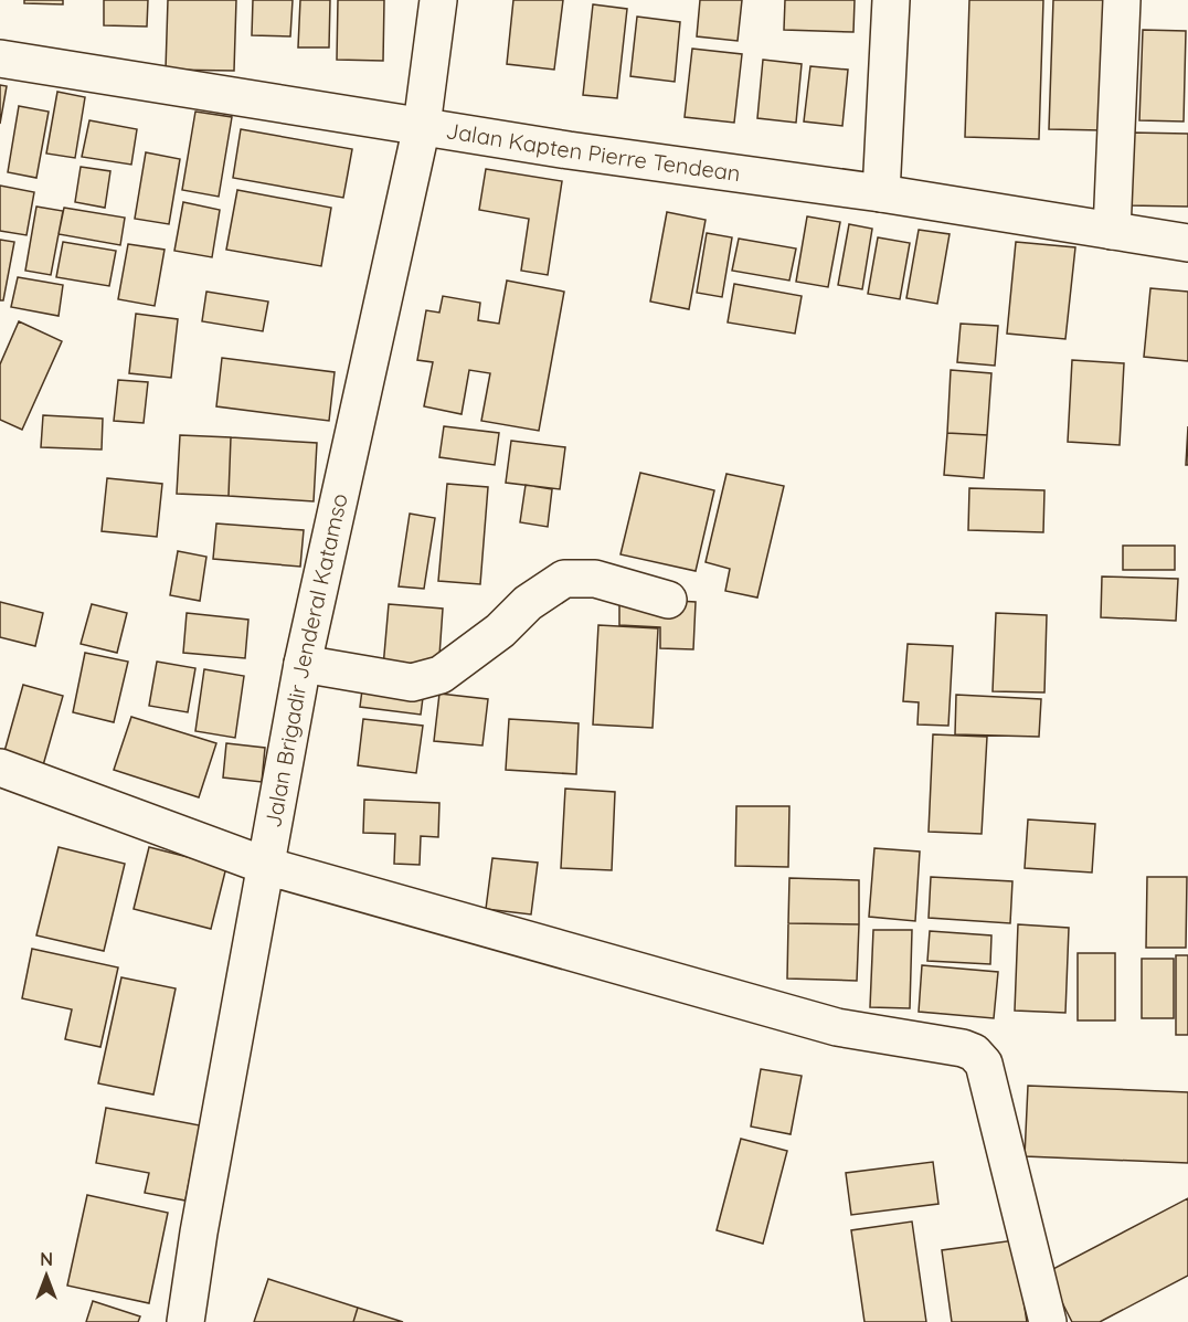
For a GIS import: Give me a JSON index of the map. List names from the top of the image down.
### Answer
{
  "streets": {
    "street": ["Jalan Kapten Pierre Tendean", "Jalan Brigadir Jenderal Katamso"]
  },
  "crossings": [
    ["Jalan Kapten Pierre Tendean", "Jalan Brigadir Jenderal Katamso"]
  ],
  "north": "top"
}
